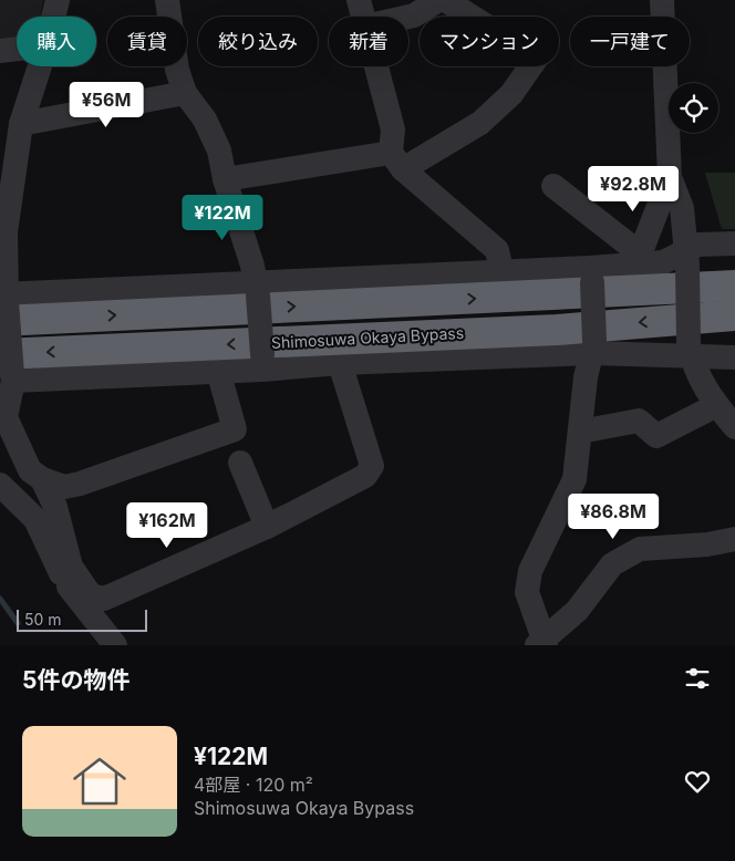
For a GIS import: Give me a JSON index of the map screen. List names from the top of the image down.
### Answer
{
  "streets": {
    "highway": ["Shimosuwa Okaya Bypass"]
  },
  "scale_bar": "50 m",
  "page": {
    "chip": [
      "購入",
      "賃貸",
      "絞り込み",
      "新着",
      "マンション",
      "一戸建て"
    ],
    "price": [
      "¥56M",
      "¥92.8M",
      "¥122M",
      "¥86.8M",
      "¥162M"
    ],
    "scale": "50 m",
    "heading": "5件の物件",
    "list": [
      {
        "name": "¥122M",
        "note": "4部屋 · 120 m² · Shimosuwa Okaya Bypass"
      }
    ]
  }
}
